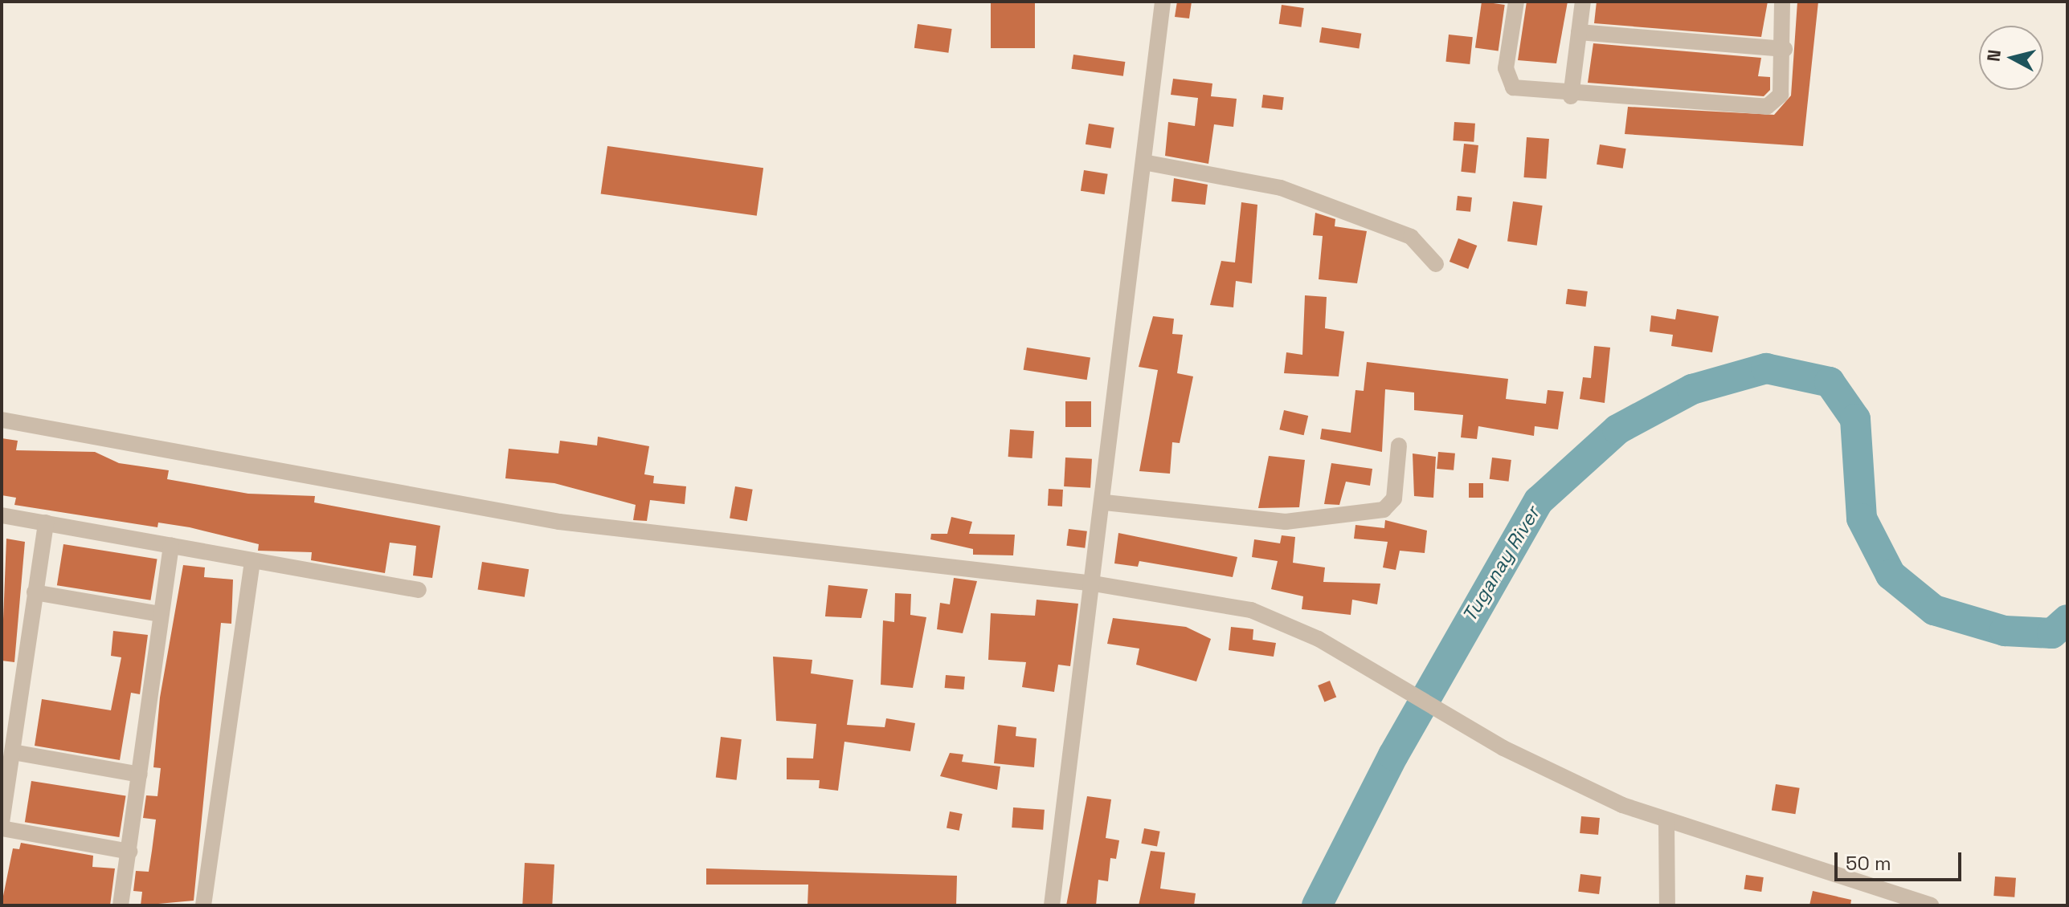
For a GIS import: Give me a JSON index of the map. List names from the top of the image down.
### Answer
{
  "water": ["Tuganay River"],
  "scale_bar": "50 m",
  "north": "left"
}
